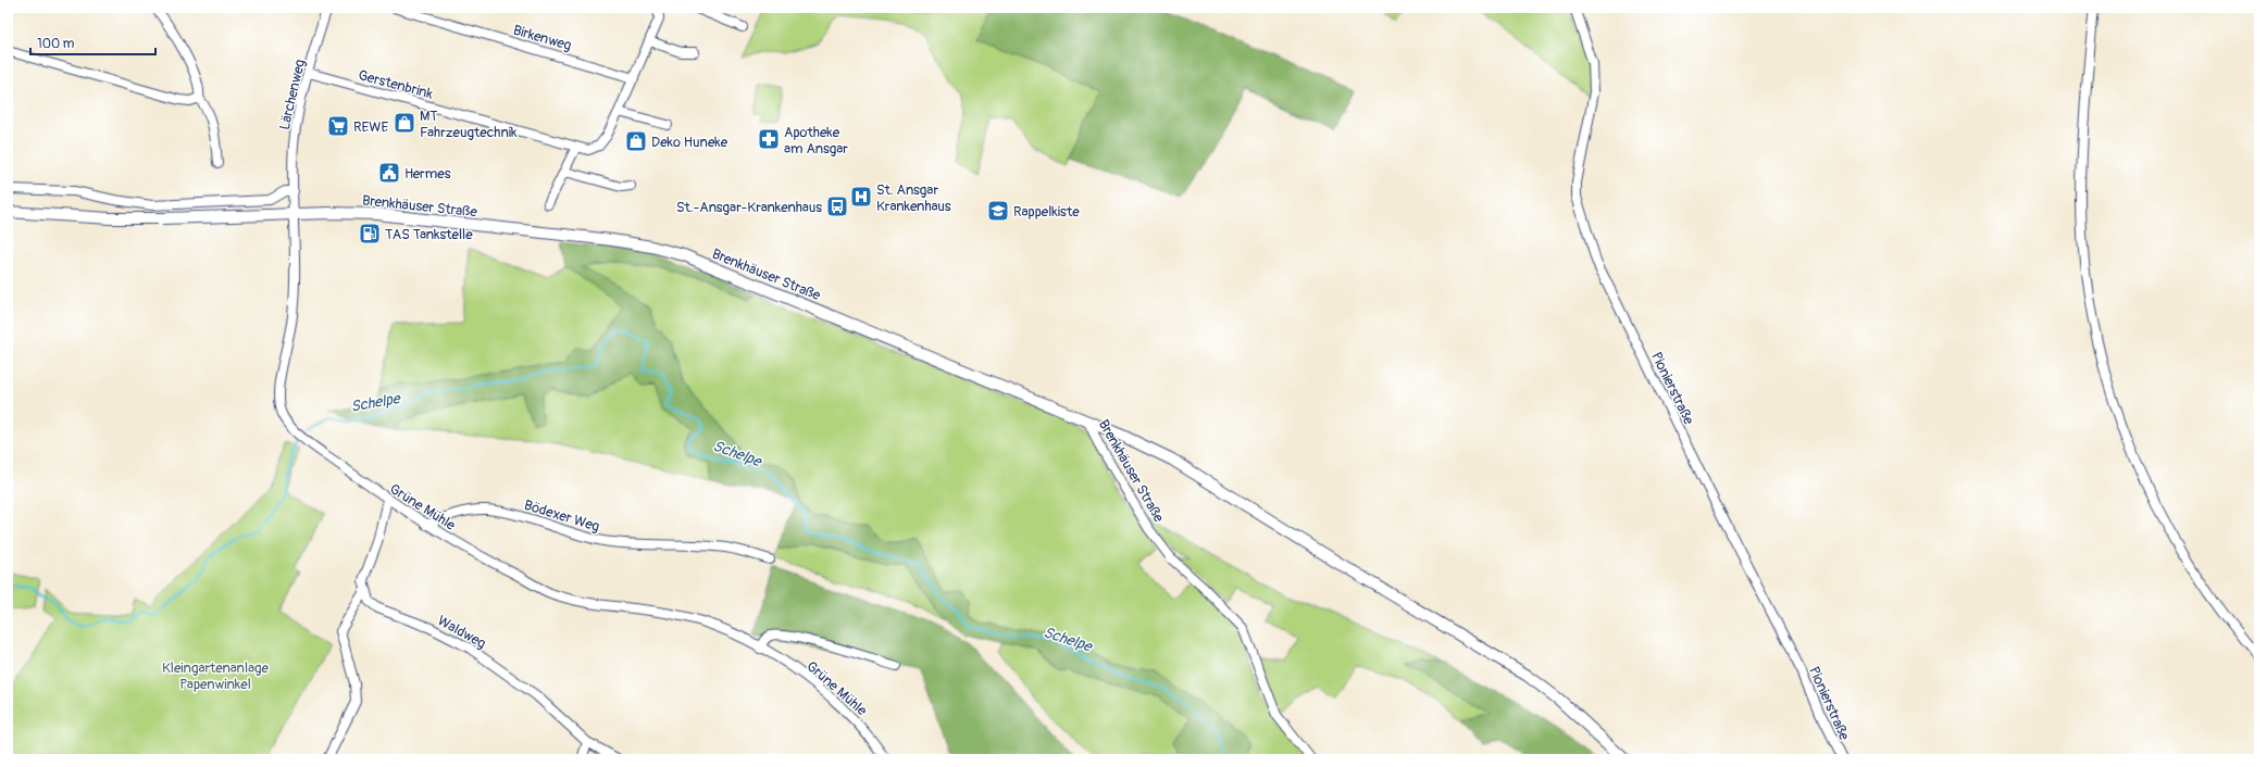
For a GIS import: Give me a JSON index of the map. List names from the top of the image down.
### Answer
{
  "streets": {
    "main road": ["Brenkhäuser Straße"],
    "street": [
      "Birkenweg",
      "Gerstenbrink",
      "Lärchenweg",
      "Pionierstraße",
      "Grüne Mühle",
      "Bödexer Weg",
      "Waldweg"
    ]
  },
  "crossings": [
    ["Birkenweg", "Gerstenbrink"],
    ["Gerstenbrink", "Lärchenweg"],
    ["Lärchenweg", "Brenkhäuser Straße"],
    ["Lärchenweg", "Grüne Mühle"],
    ["Brenkhäuser Straße", "Grüne Mühle"],
    ["Grüne Mühle", "Bödexer Weg"]
  ],
  "water": ["Schelpe"],
  "parks": ["Kleingartenanlage Papenwinkel"],
  "places": {
    "shop": ["MT Fahrzeugtechnik", "Deko Huneke"],
    "supermarket": ["REWE"],
    "pharmacy": ["Apotheke am Ansgar"],
    "public building": ["Hermes"],
    "hospital": ["St. Ansgar Krankenhaus"],
    "bus stop": ["St.-Ansgar-Krankenhaus"],
    "school or university": ["Rappelkiste"],
    "fuel station": ["TAS Tankstelle"]
  },
  "scale_bar": "100 m"
}
